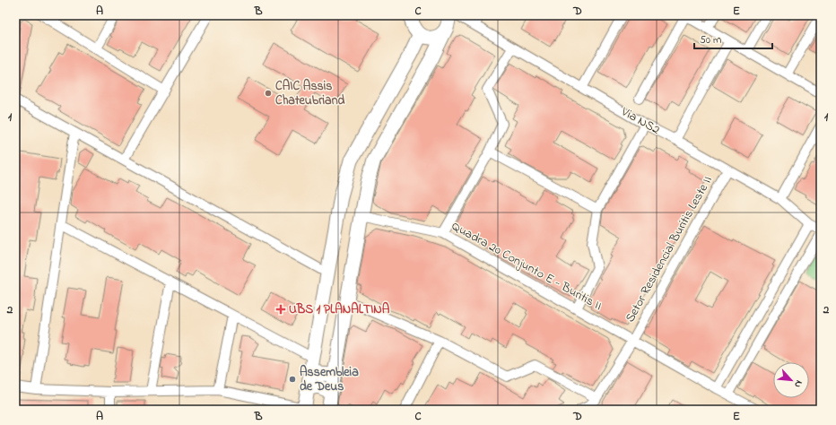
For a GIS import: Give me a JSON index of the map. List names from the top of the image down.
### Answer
{
  "streets": {
    "street": ["Via NS2", "Setor Residencial Buritis Leste II", "Quadra 20 Conjunto E - Buritis II"]
  },
  "crossings": [
    ["Via NS2", "Setor Residencial Buritis Leste II"],
    ["Setor Residencial Buritis Leste II", "Quadra 20 Conjunto E - Buritis II"]
  ],
  "places": {
    "other": ["CAIC Assis Chateubriand", "Assembleia de Deus"],
    "health": ["UBS 1 PLANALTINA"]
  },
  "scale_bar": "50 m",
  "north": "bottom right",
  "grid": {
    "columns": [
      "A",
      "B",
      "C",
      "D",
      "E"
    ],
    "rows": ["1", "2"]
  }
}
